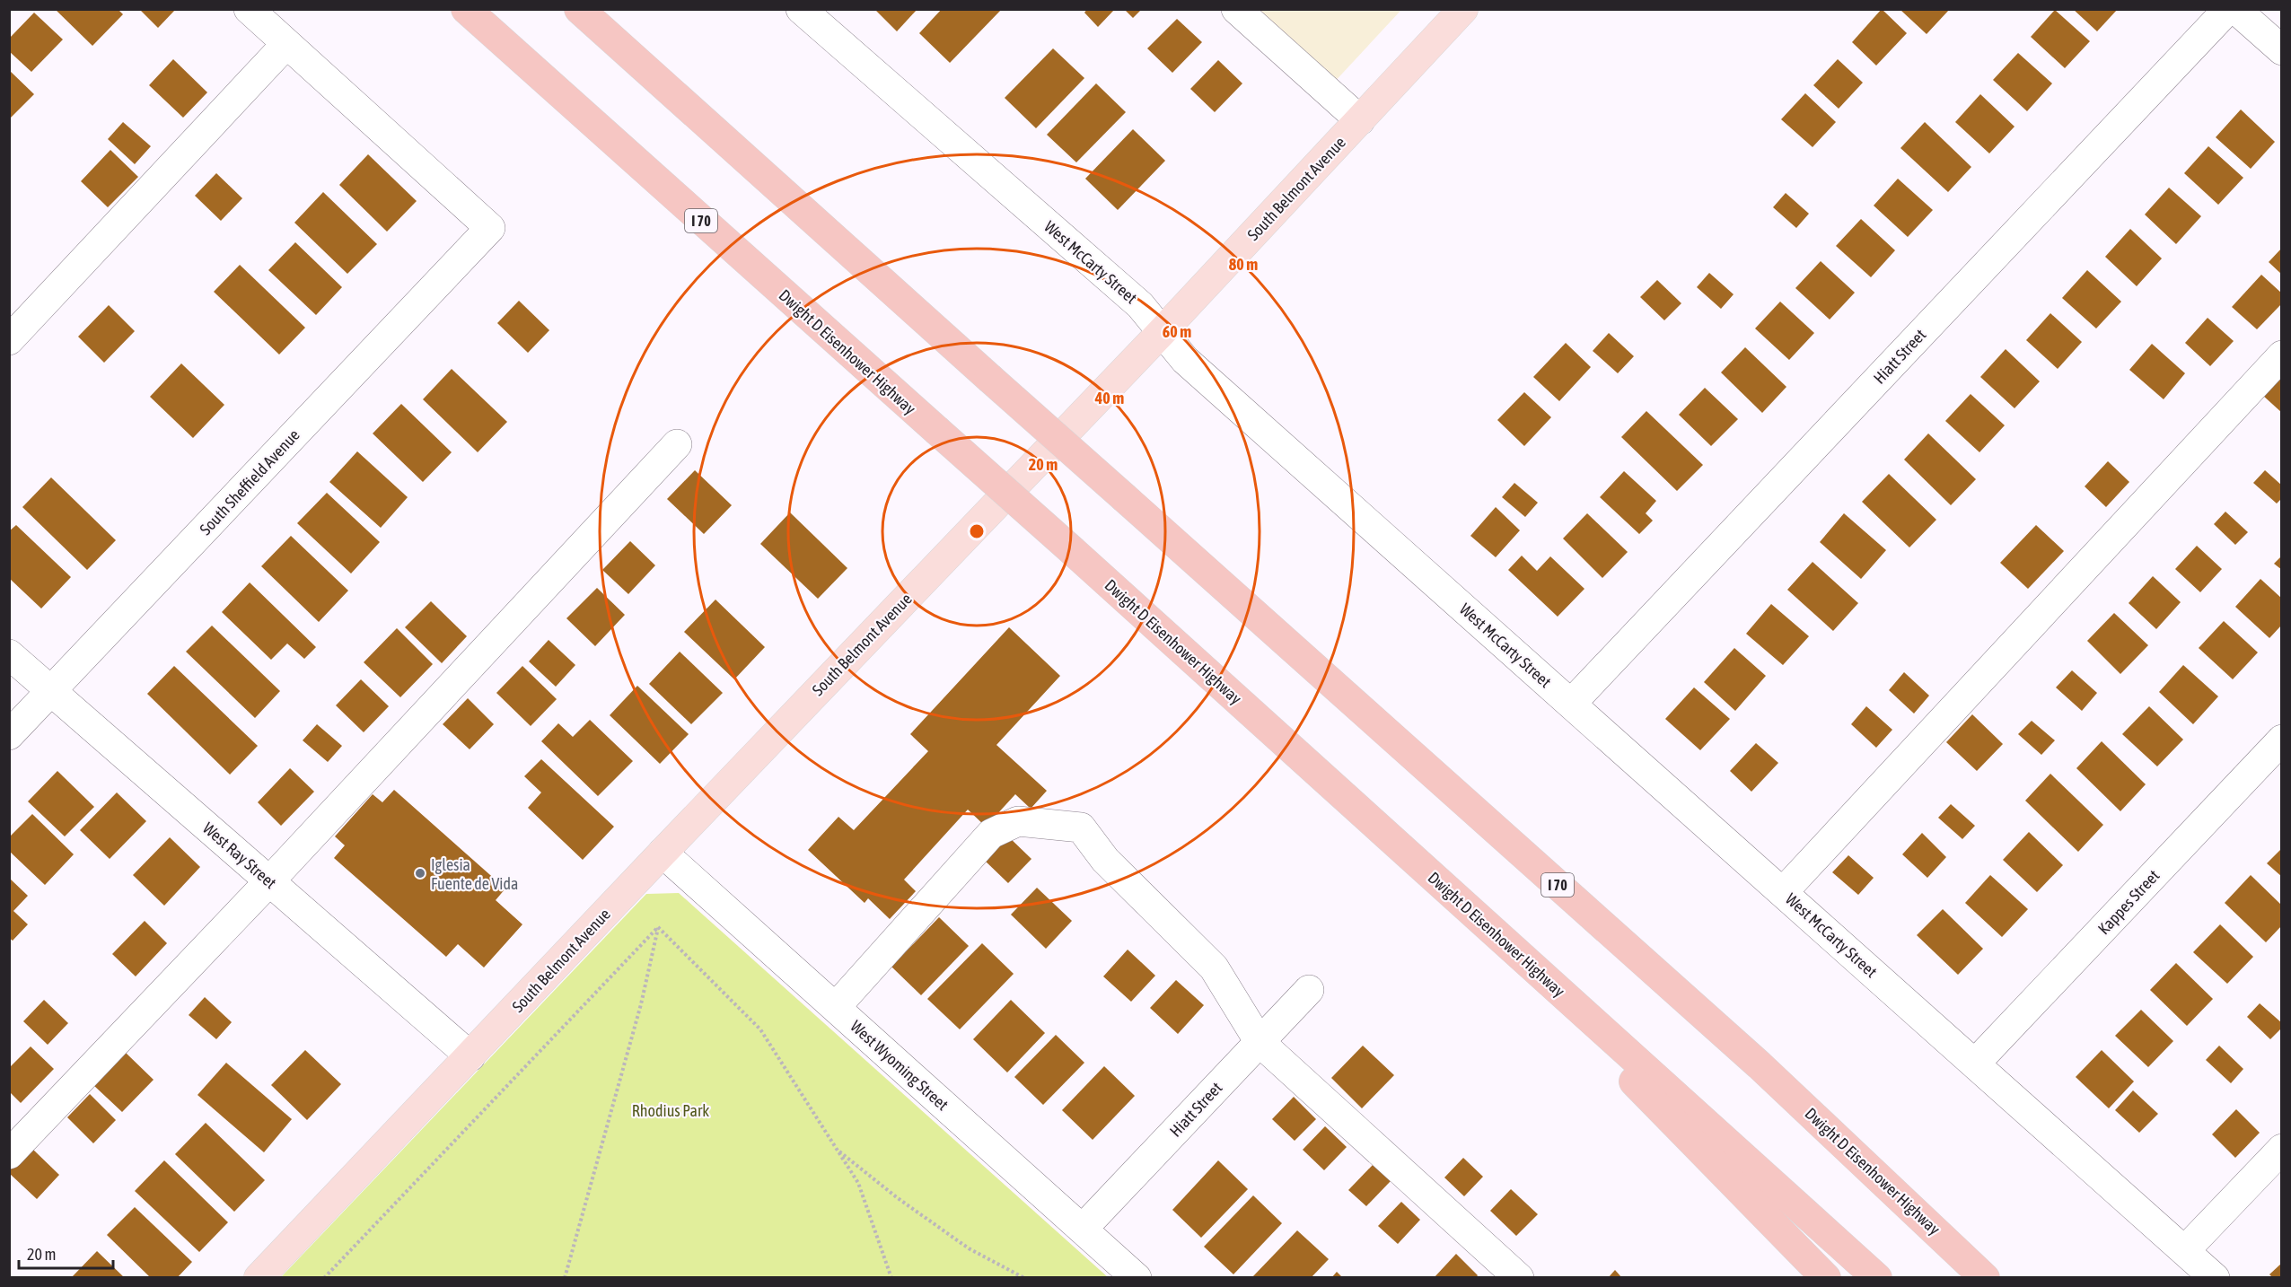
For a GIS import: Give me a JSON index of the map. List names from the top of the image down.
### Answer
{
  "streets": {
    "highway": ["I 70", "Dwight D Eisenhower Highway"],
    "main road": ["South Belmont Avenue"],
    "street": [
      "West McCarty Street",
      "Hiatt Street",
      "South Sheffield Avenue",
      "West Ray Street",
      "Kappes Street",
      "West Wyoming Street"
    ]
  },
  "crossings": [
    ["South Belmont Avenue", "West McCarty Street"],
    ["South Belmont Avenue", "West Ray Street"],
    ["South Belmont Avenue", "West Wyoming Street"],
    ["West McCarty Street", "Hiatt Street"],
    ["West McCarty Street", "Kappes Street"],
    ["Hiatt Street", "West Wyoming Street"],
    ["South Sheffield Avenue", "West Ray Street"]
  ],
  "parks": ["Rhodius Park"],
  "places": ["Iglesia Fuente de Vida"],
  "scale_bar": "20 m",
  "rings": [
    "80 m",
    "60 m",
    "40 m",
    "20 m"
  ]
}
